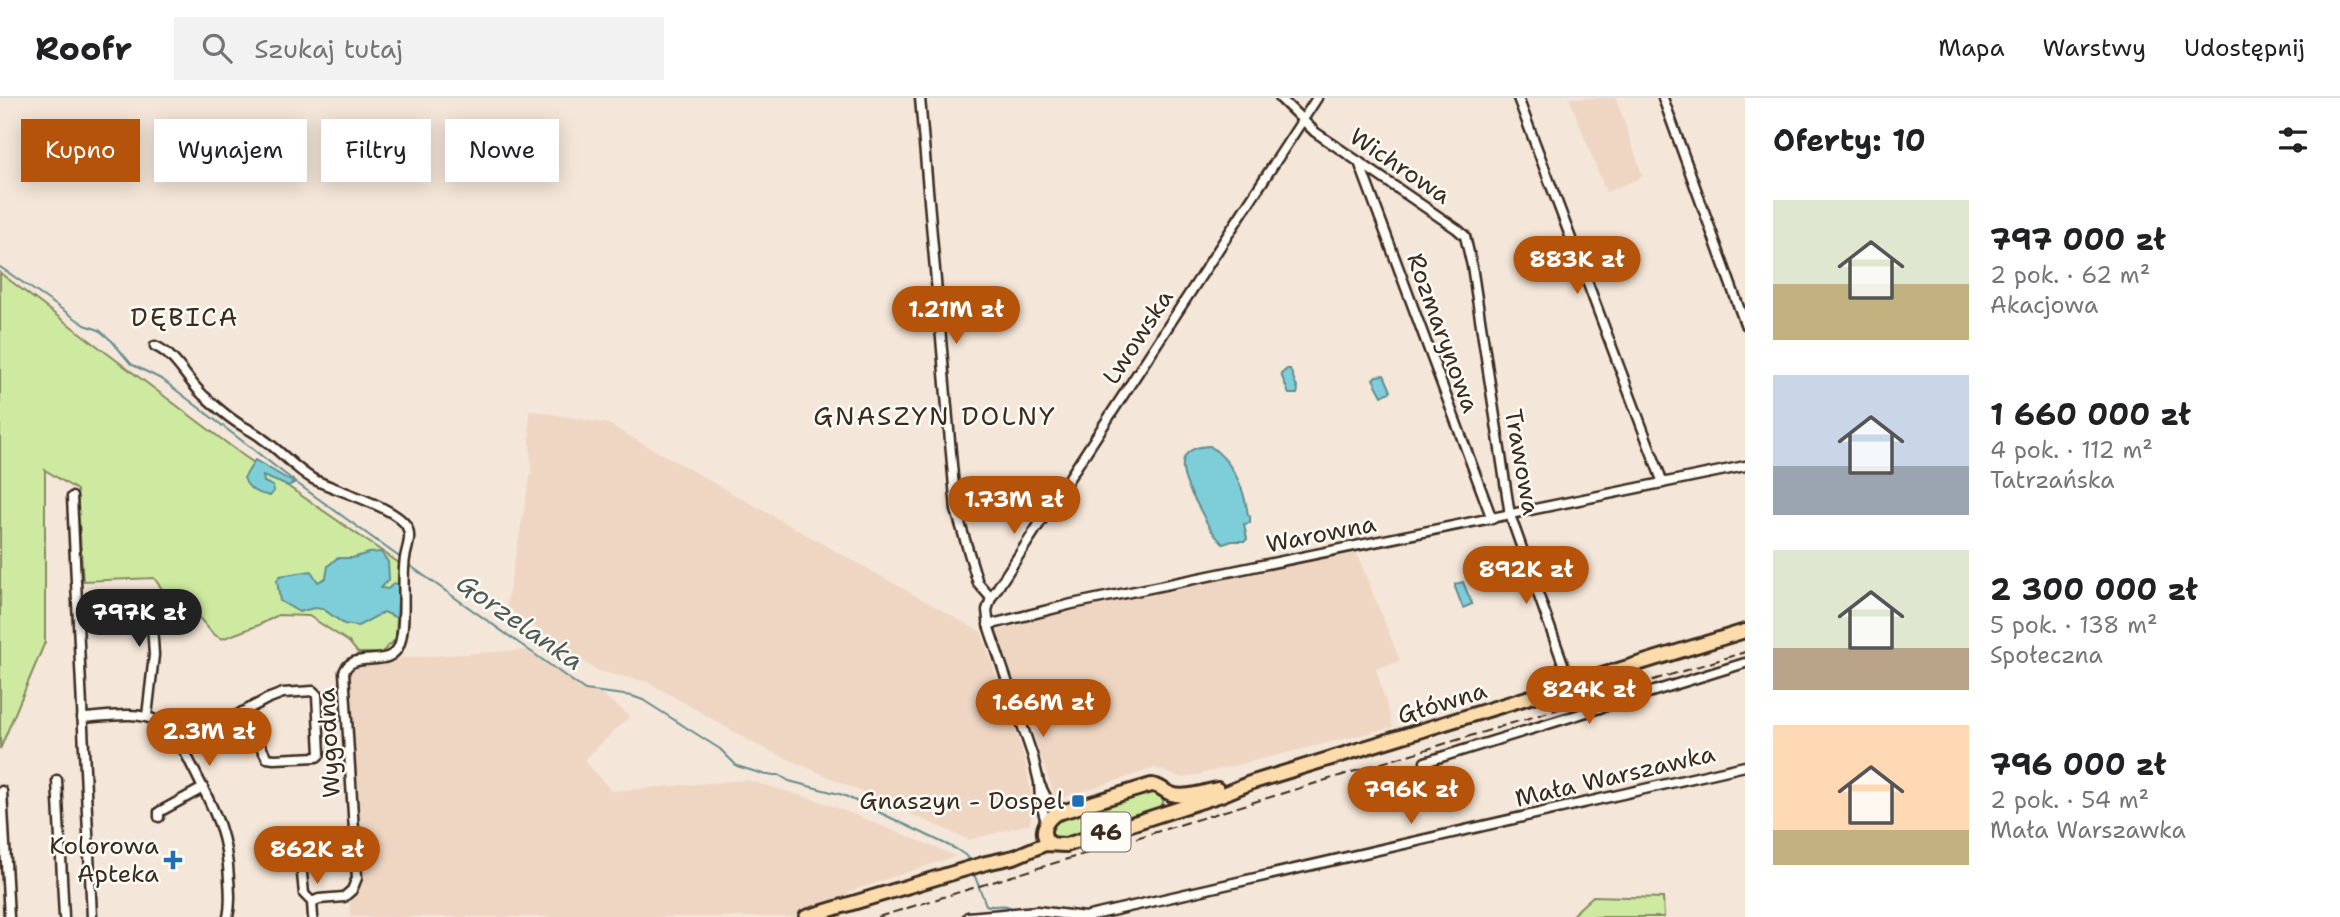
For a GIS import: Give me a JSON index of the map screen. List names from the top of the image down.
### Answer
{
  "streets": {
    "main road": ["Główna", "46"],
    "street": [
      "Wichrowa",
      "Rozmarynowa",
      "Lwowska",
      "Trawowa",
      "Warowna",
      "Wygodna",
      "Mała Warszawka"
    ]
  },
  "crossings": [
    ["Wichrowa", "Rozmarynowa"],
    ["Wichrowa", "Lwowska"],
    ["Wichrowa", "Trawowa"],
    ["Rozmarynowa", "Warowna"],
    ["Trawowa", "Warowna"],
    ["Trawowa", "Główna"],
    ["Główna", "46"]
  ],
  "districts": ["DĘBICA", "GNASZYN DOLNY"],
  "water": ["Gorzelanka"],
  "places": {
    "transit": ["Gnaszyn - Dospel"],
    "health": ["Kolorowa Apteka"]
  },
  "page": {
    "header": "Roofr",
    "search": "Szukaj tutaj",
    "nav": ["Mapa", "Warstwy", "Udostępnij"],
    "heading": "Oferty: 10",
    "chip": [
      "Kupno",
      "Wynajem",
      "Filtry",
      "Nowe"
    ],
    "list": [
      {
        "name": "797 000 zł",
        "note": "2 pok. · 62 m² · Akacjowa"
      },
      {
        "name": "1 660 000 zł",
        "note": "4 pok. · 112 m² · Tatrzańska"
      },
      {
        "name": "2 300 000 zł",
        "note": "5 pok. · 138 m² · Społeczna"
      },
      {
        "name": "796 000 zł",
        "note": "2 pok. · 54 m² · Mała Warszawka"
      }
    ],
    "price": [
      "883K zł",
      "1.21M zł",
      "1.73M zł",
      "892K zł",
      "797K zł",
      "824K zł",
      "1.66M zł",
      "2.3M zł",
      "796K zł",
      "862K zł"
    ]
  }
}
